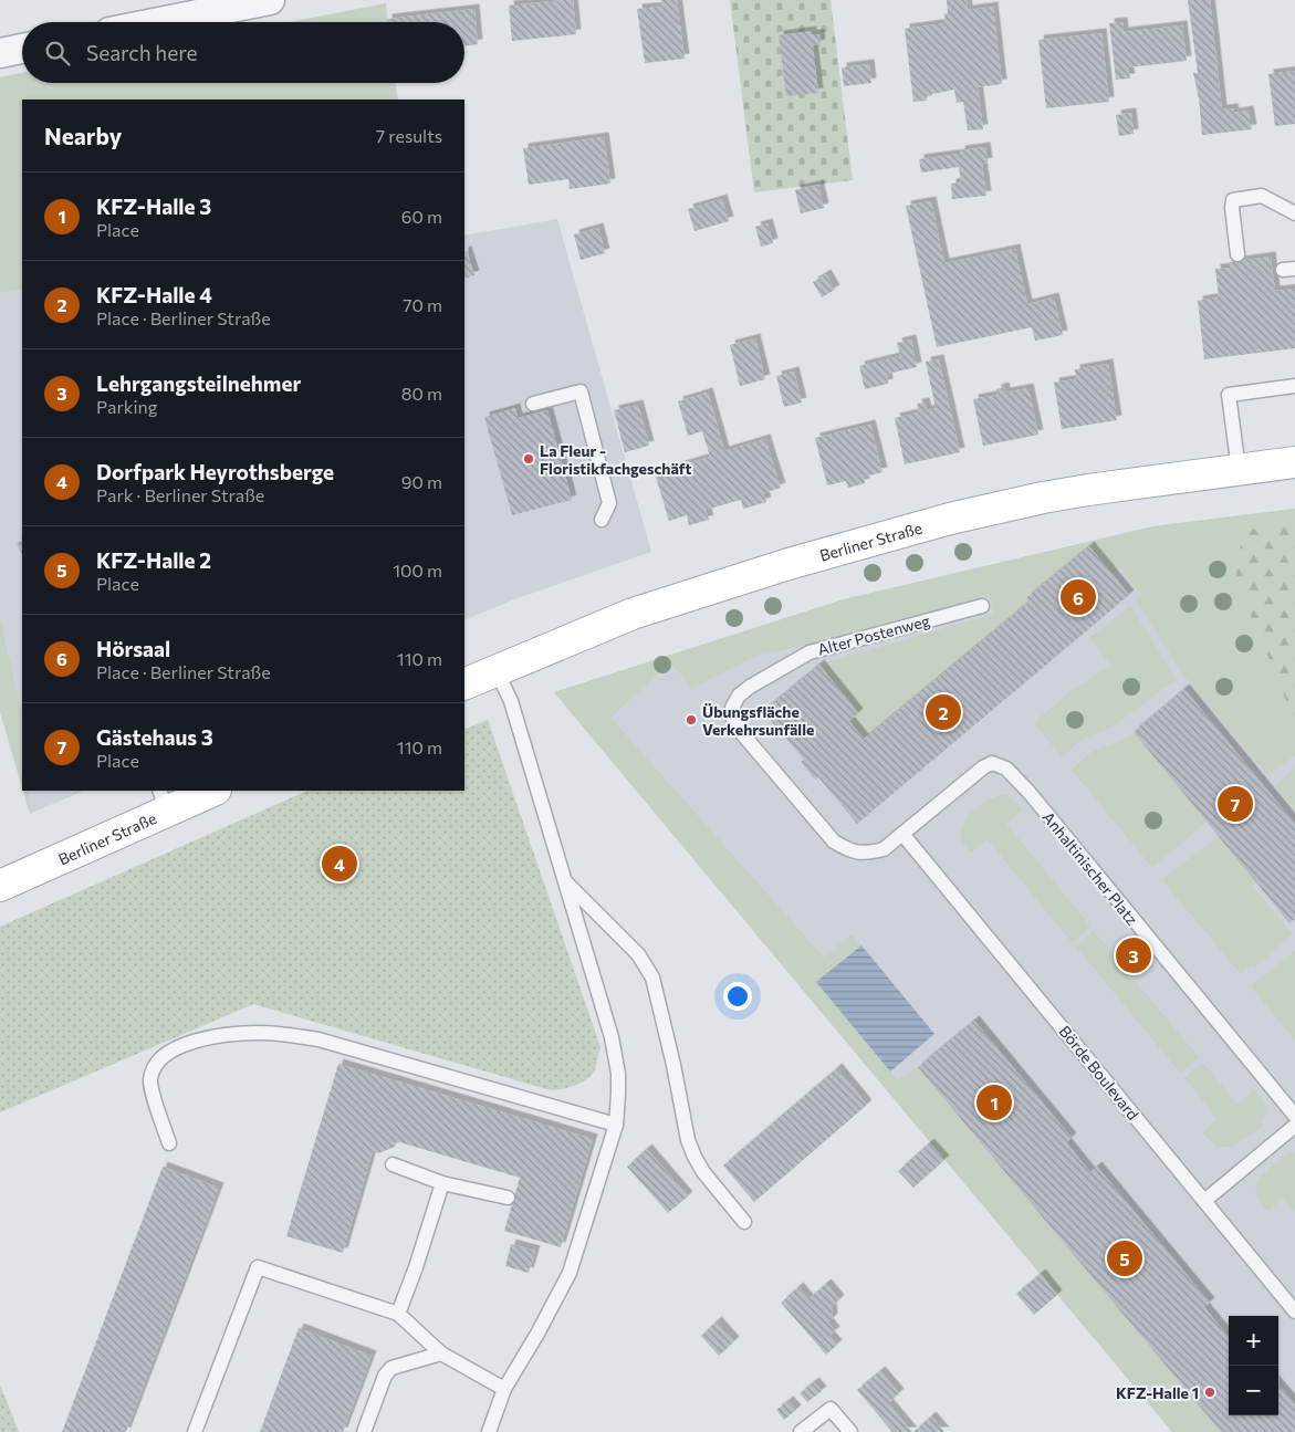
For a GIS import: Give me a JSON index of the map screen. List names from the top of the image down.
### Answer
{
  "streets": {
    "main road": ["Berliner Straße"],
    "lane": ["Alter Postenweg", "Anhaltinischer Platz", "Börde Boulevard"]
  },
  "crossings": [
    ["Alter Postenweg", "Anhaltinischer Platz"],
    ["Alter Postenweg", "Börde Boulevard"]
  ],
  "places": ["La Fleur - Floristikfachgeschäft", "Übungsfläche Verkehrsunfälle", "KFZ-Halle 1"],
  "page": {
    "search": "Search here",
    "heading": ["Nearby", "7 results"],
    "list": [
      {
        "mark": "1",
        "name": "KFZ-Halle 3",
        "note": "Place",
        "value": "60 m"
      },
      {
        "mark": "2",
        "name": "KFZ-Halle 4",
        "note": "Place · Berliner Straße",
        "value": "70 m"
      },
      {
        "mark": "3",
        "name": "Lehrgangsteilnehmer",
        "note": "Parking",
        "value": "80 m"
      },
      {
        "mark": "4",
        "name": "Dorfpark Heyrothsberge",
        "note": "Park · Berliner Straße",
        "value": "90 m"
      },
      {
        "mark": "5",
        "name": "KFZ-Halle 2",
        "note": "Place",
        "value": "100 m"
      },
      {
        "mark": "6",
        "name": "Hörsaal",
        "note": "Place · Berliner Straße",
        "value": "110 m"
      },
      {
        "mark": "7",
        "name": "Gästehaus 3",
        "note": "Place",
        "value": "110 m"
      }
    ],
    "pins": [
      "6",
      "2",
      "7",
      "4",
      "3",
      "1",
      "5"
    ],
    "map_buttons": ["+", "−"]
  }
}
